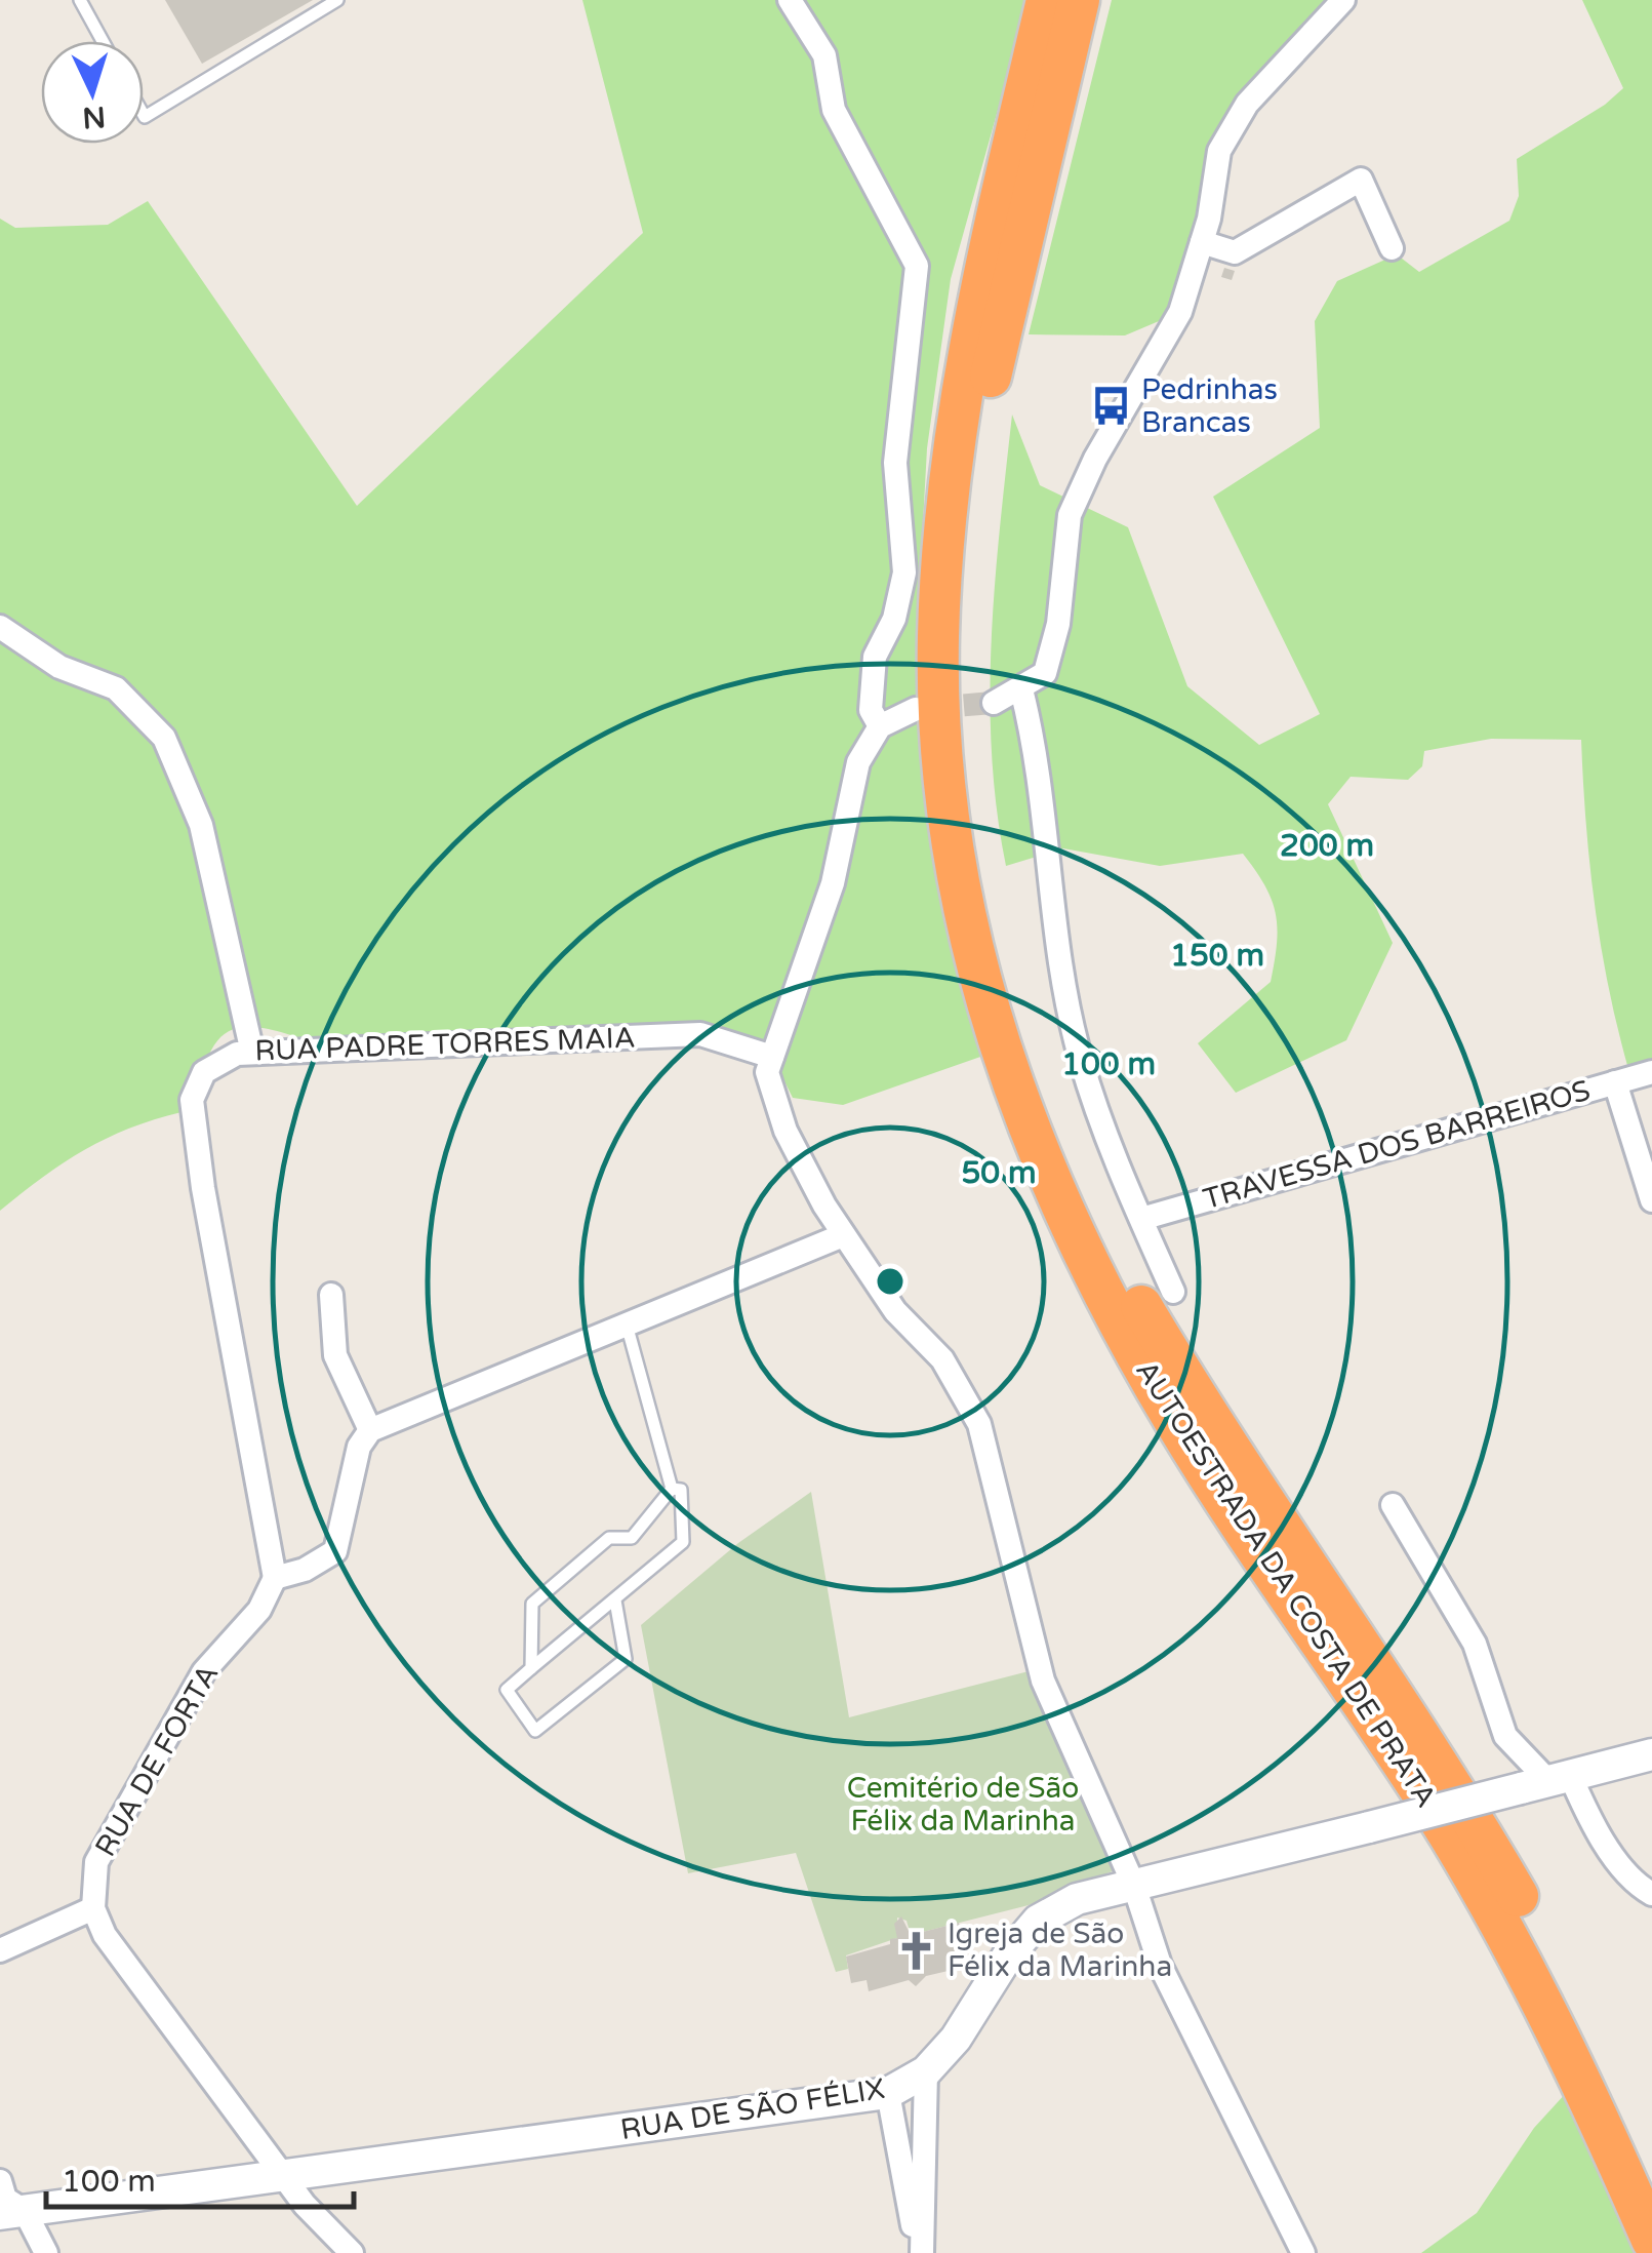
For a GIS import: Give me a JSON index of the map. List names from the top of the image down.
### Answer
{
  "streets": {
    "highway": ["AUTOESTRADA DA COSTA DE PRATA"],
    "main road": ["RUA DE SÃO FÉLIX"],
    "street": ["RUA PADRE TORRES MAIA", "TRAVESSA DOS BARREIROS", "RUA DE FORTA"]
  },
  "crossings": [
    ["RUA PADRE TORRES MAIA", "RUA DE FORTA"]
  ],
  "parks": ["Cemitério de São Félix da Marinha"],
  "places": {
    "bus stop": ["Pedrinhas Brancas"],
    "church": ["Igreja de São Félix da Marinha"]
  },
  "scale_bar": "100 m",
  "north": "bottom",
  "rings": [
    "200 m",
    "150 m",
    "100 m",
    "50 m"
  ]
}
